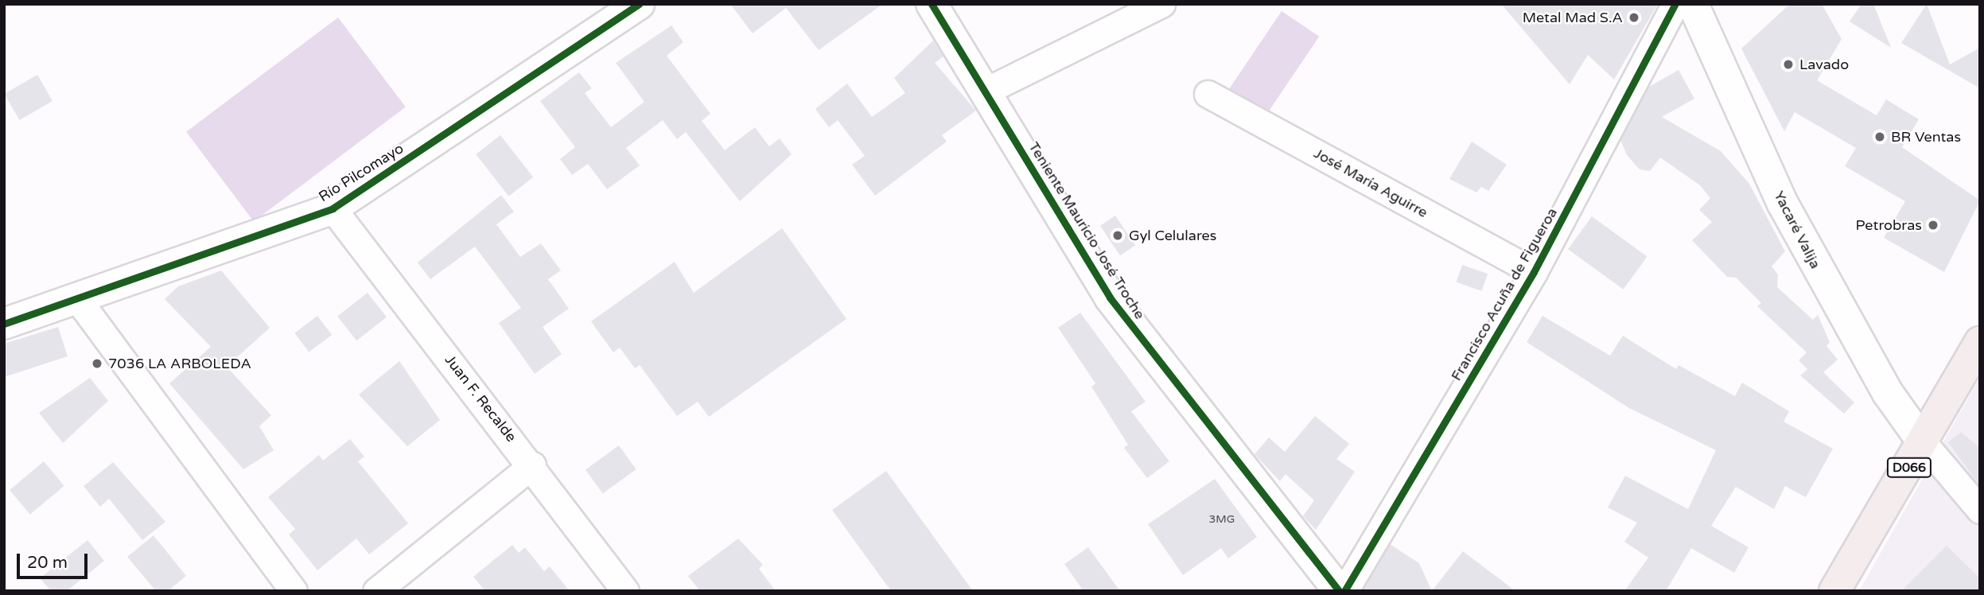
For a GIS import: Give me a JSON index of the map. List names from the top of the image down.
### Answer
{
  "streets": {
    "main road": ["D066"],
    "street": [
      "Río Pilcomayo",
      "José María Aguirre",
      "Yacaré Valija",
      "Teniente Mauricio José Troche",
      "Francisco Acuña de Figueroa",
      "Juan F. Recalde"
    ]
  },
  "crossings": [
    ["Río Pilcomayo", "Juan F. Recalde"],
    ["José María Aguirre", "Francisco Acuña de Figueroa"],
    ["Yacaré Valija", "D066"]
  ],
  "places": [
    "Metal Mad S.A",
    "Lavado",
    "BR Ventas",
    "Petrobras",
    "Gyl Celulares",
    "7036 LA ARBOLEDA"
  ],
  "house_numbers": ["3MG"],
  "scale_bar": "20 m"
}
